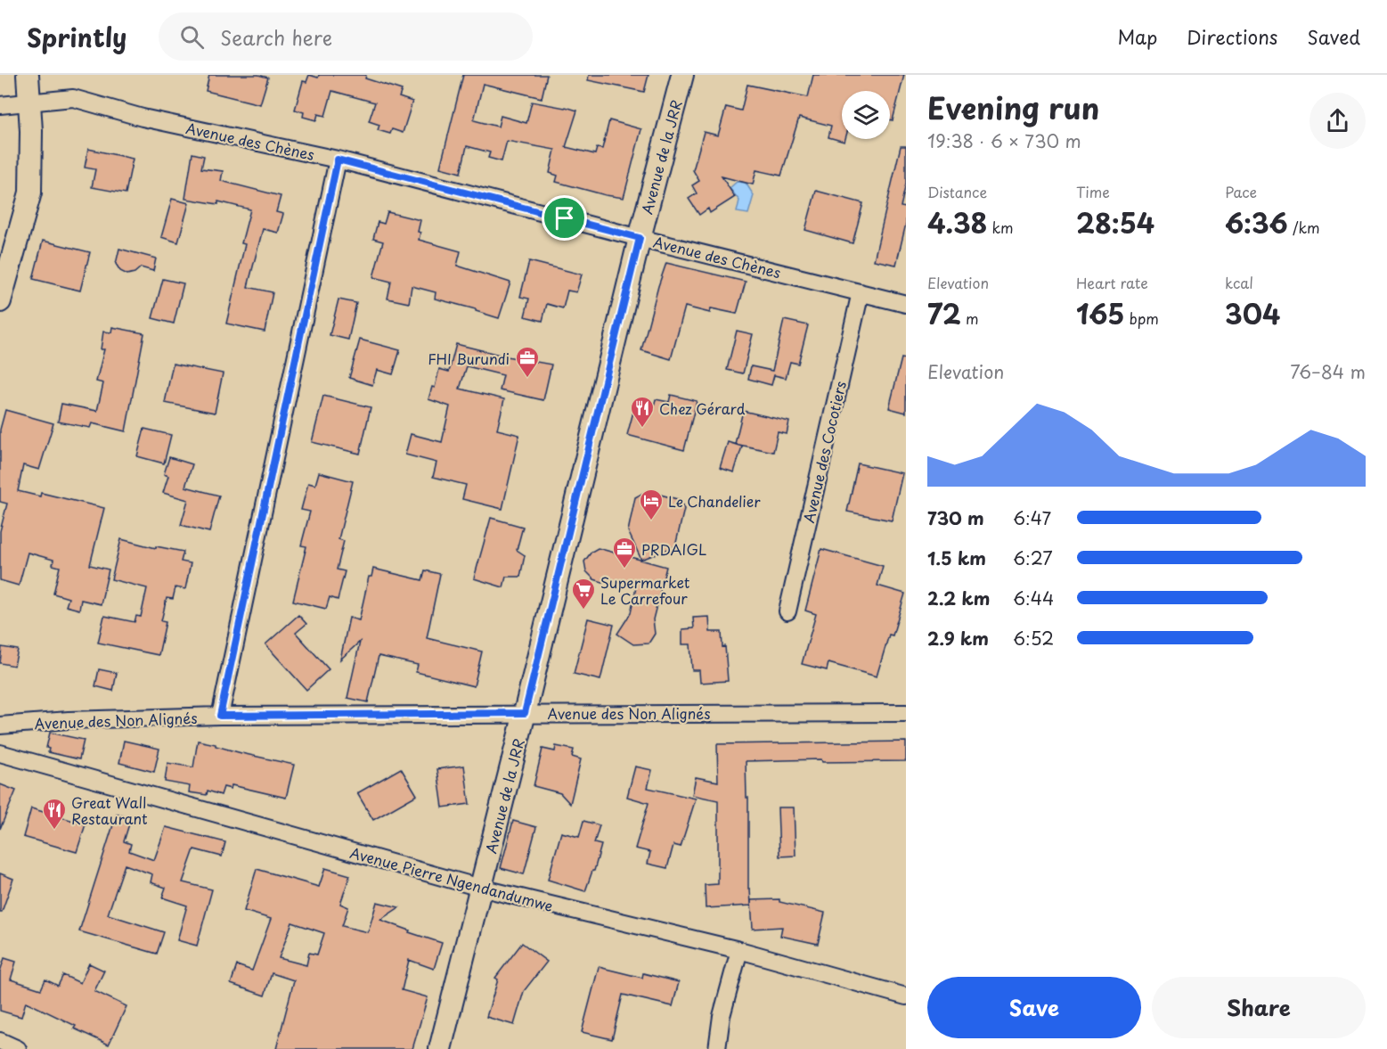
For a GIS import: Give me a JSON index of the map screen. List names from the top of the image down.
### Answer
{
  "streets": {
    "street": [
      "Avenue des Chènes",
      "Avenue de la JRR",
      "Avenue des Cocotiers",
      "Avenue des Non Alignés",
      "Avenue Pierre Ngendandumwe"
    ]
  },
  "crossings": [
    ["Avenue des Chènes", "Avenue de la JRR"],
    ["Avenue des Chènes", "Avenue des Cocotiers"],
    ["Avenue de la JRR", "Avenue des Non Alignés"],
    ["Avenue de la JRR", "Avenue Pierre Ngendandumwe"]
  ],
  "places": {
    "office": ["FHI Burundi", "PRDAIGL"],
    "restaurant": ["Chez Gérard", "Great Wall Restaurant"],
    "hotel": ["Le Chandelier"],
    "supermarket": ["Supermarket Le Carrefour"]
  },
  "page": {
    "header": "Sprintly",
    "search": "Search here",
    "nav": ["Map", "Directions", "Saved"],
    "heading": ["Evening run", "19:38 · 6 × 730 m"],
    "stats": [
      ["Distance", "4.38 km"],
      ["Time", "28:54"],
      ["Pace", "6:36 /km"],
      ["Elevation", "72 m"],
      ["Heart rate", "165 bpm"],
      ["kcal", "304"]
    ],
    "chart": ["Elevation", "76–84 m"],
    "list": [
      {
        "name": "730 m",
        "note": "6:47"
      },
      {
        "name": "1.5 km",
        "note": "6:27"
      },
      {
        "name": "2.2 km",
        "note": "6:44"
      },
      {
        "name": "2.9 km",
        "note": "6:52"
      }
    ],
    "buttons": ["Save", "Share"]
  }
}
